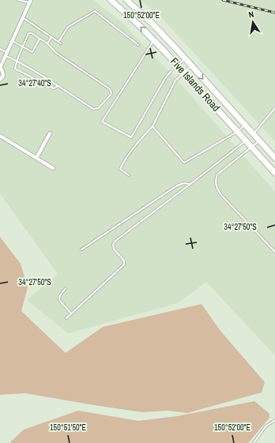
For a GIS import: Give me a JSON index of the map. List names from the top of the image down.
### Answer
{
  "streets": {
    "main road": ["Five Islands Road"]
  },
  "north": "top",
  "coordinates": [
    "150°52'00\"E",
    "34°27'40\"S",
    "34°27'50\"S",
    "150°51'50\"E"
  ]
}
